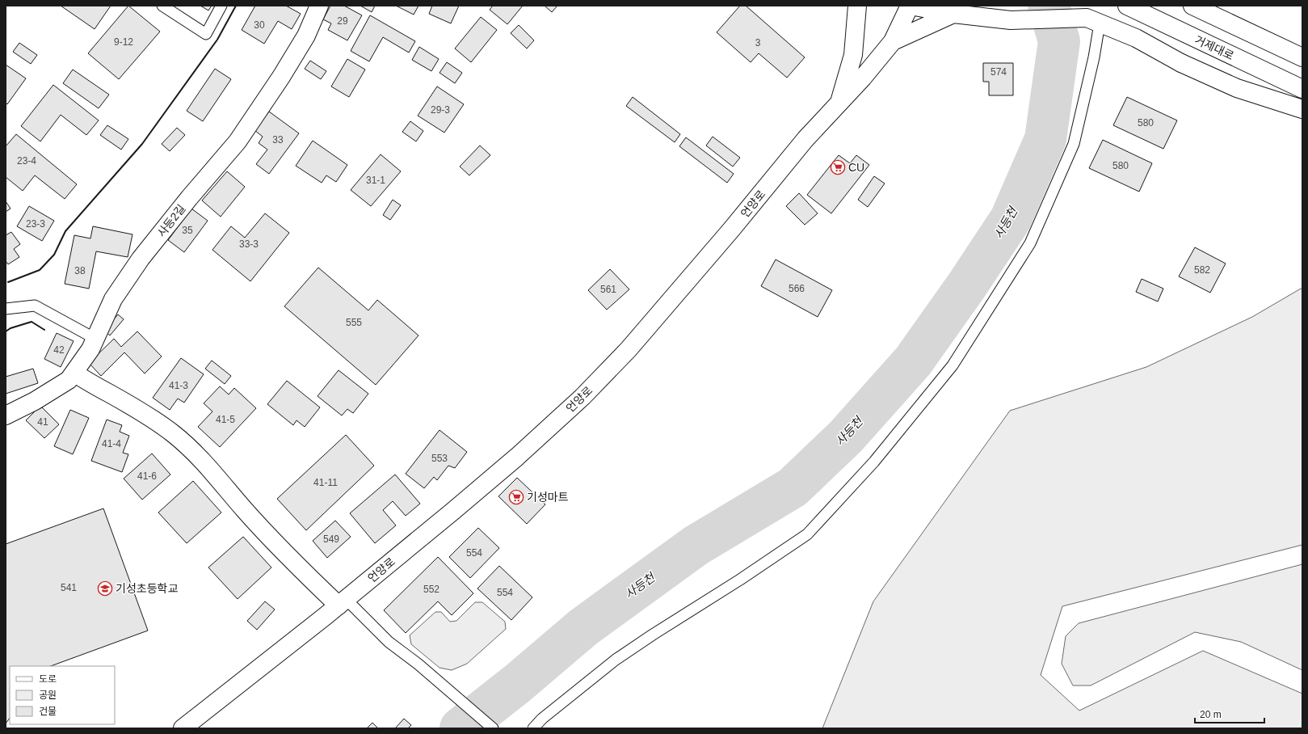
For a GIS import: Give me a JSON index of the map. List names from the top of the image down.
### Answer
{
  "streets": {
    "main road": ["거제대로", "언양로", "사등2길"]
  },
  "water": ["사등천"],
  "places": {
    "supermarket": ["CU", "기성마트"],
    "school or university": ["기성초등학교"]
  },
  "house_numbers": [
    "29",
    "30",
    "9-12",
    "3",
    "574",
    "29-3",
    "580",
    "33",
    "23-4",
    "580",
    "31-1",
    "23-3",
    "35",
    "33-3",
    "582",
    "38",
    "566",
    "561",
    "555",
    "42",
    "41-3",
    "41-5",
    "41",
    "41-4",
    "553",
    "41-6",
    "41-11",
    "549",
    "554",
    "541",
    "552",
    "554"
  ],
  "legend": ["도로", "공원", "건물"],
  "scale_bar": "20 m"
}
